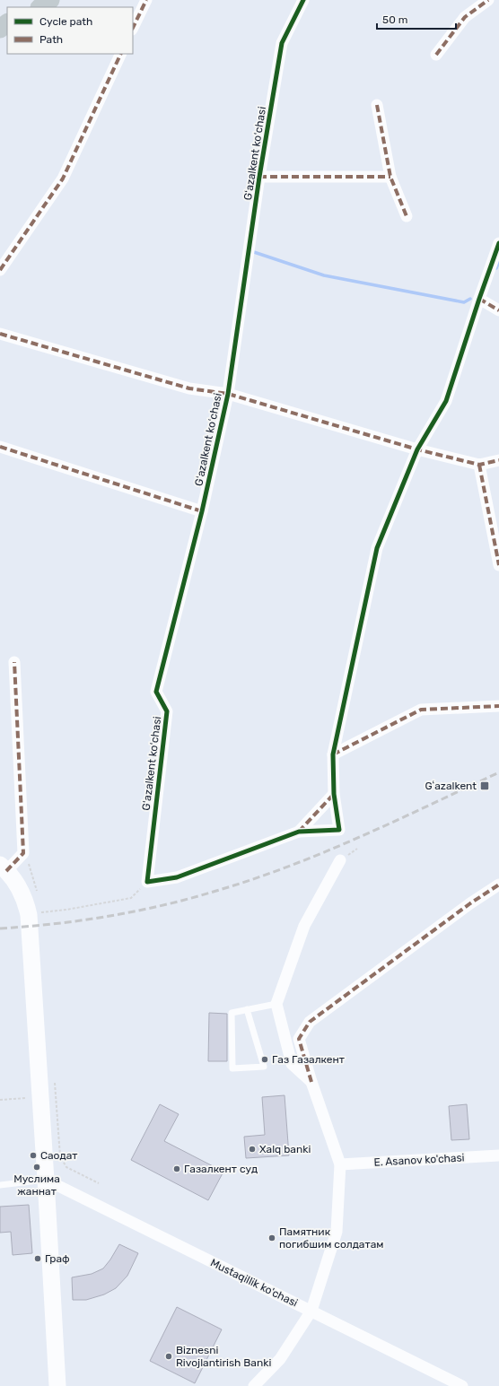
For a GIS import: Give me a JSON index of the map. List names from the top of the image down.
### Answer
{
  "streets": {
    "street": ["Gʻazalkent koʻchasi", "E. Asanov ko'chasi", "Mustaqillik ko'chasi"]
  },
  "places": {
    "transit": ["Gʻazalkent"],
    "other": [
      "Газ Газалкент",
      "Xalq banki",
      "Саодат",
      "Муслима жаннат",
      "Газалкент суд",
      "Памятник погибшим солдатам",
      "Граф",
      "Biznesni Rivojlantirish Banki"
    ]
  },
  "legend": ["Cycle path", "Path"],
  "scale_bar": "50 m"
}
